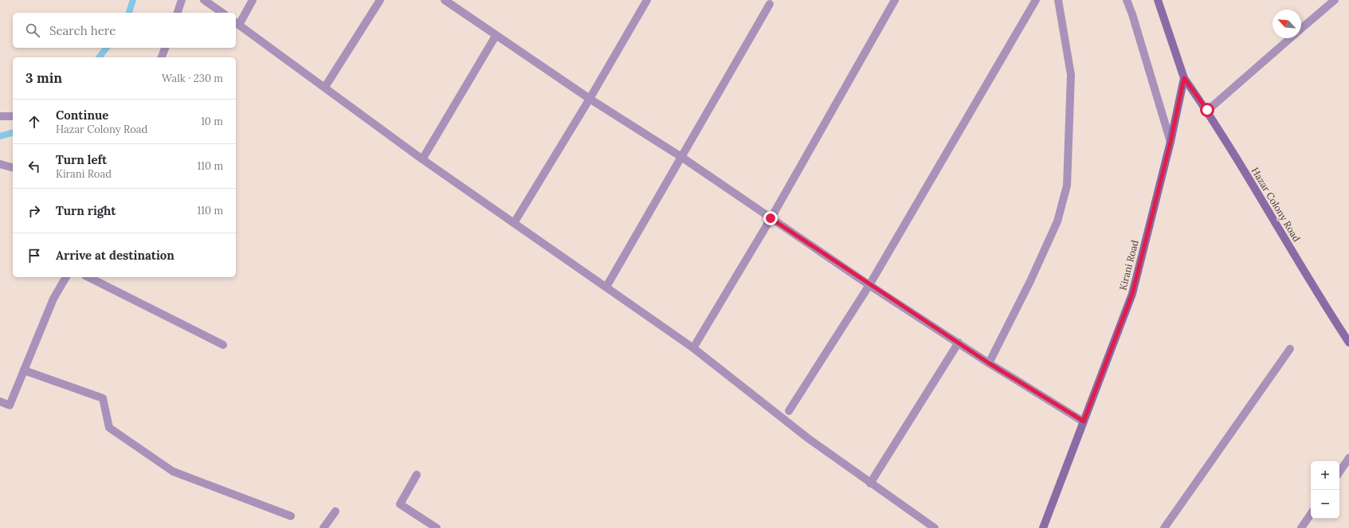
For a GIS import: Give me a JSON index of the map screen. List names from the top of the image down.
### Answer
{
  "streets": {
    "main road": ["Hazar Colony Road", "Kirani Road"]
  },
  "crossings": [
    ["Hazar Colony Road", "Kirani Road"]
  ],
  "north": "top left",
  "page": {
    "search": "Search here",
    "heading": ["3 min", "Walk · 230 m"],
    "list": [
      ["Continue", "Hazar Colony Road", "10 m"],
      ["Turn left", "Kirani Road", "110 m"],
      ["Turn right", "110 m"],
      "Arrive at destination"
    ],
    "map_buttons": ["+", "−"]
  }
}
